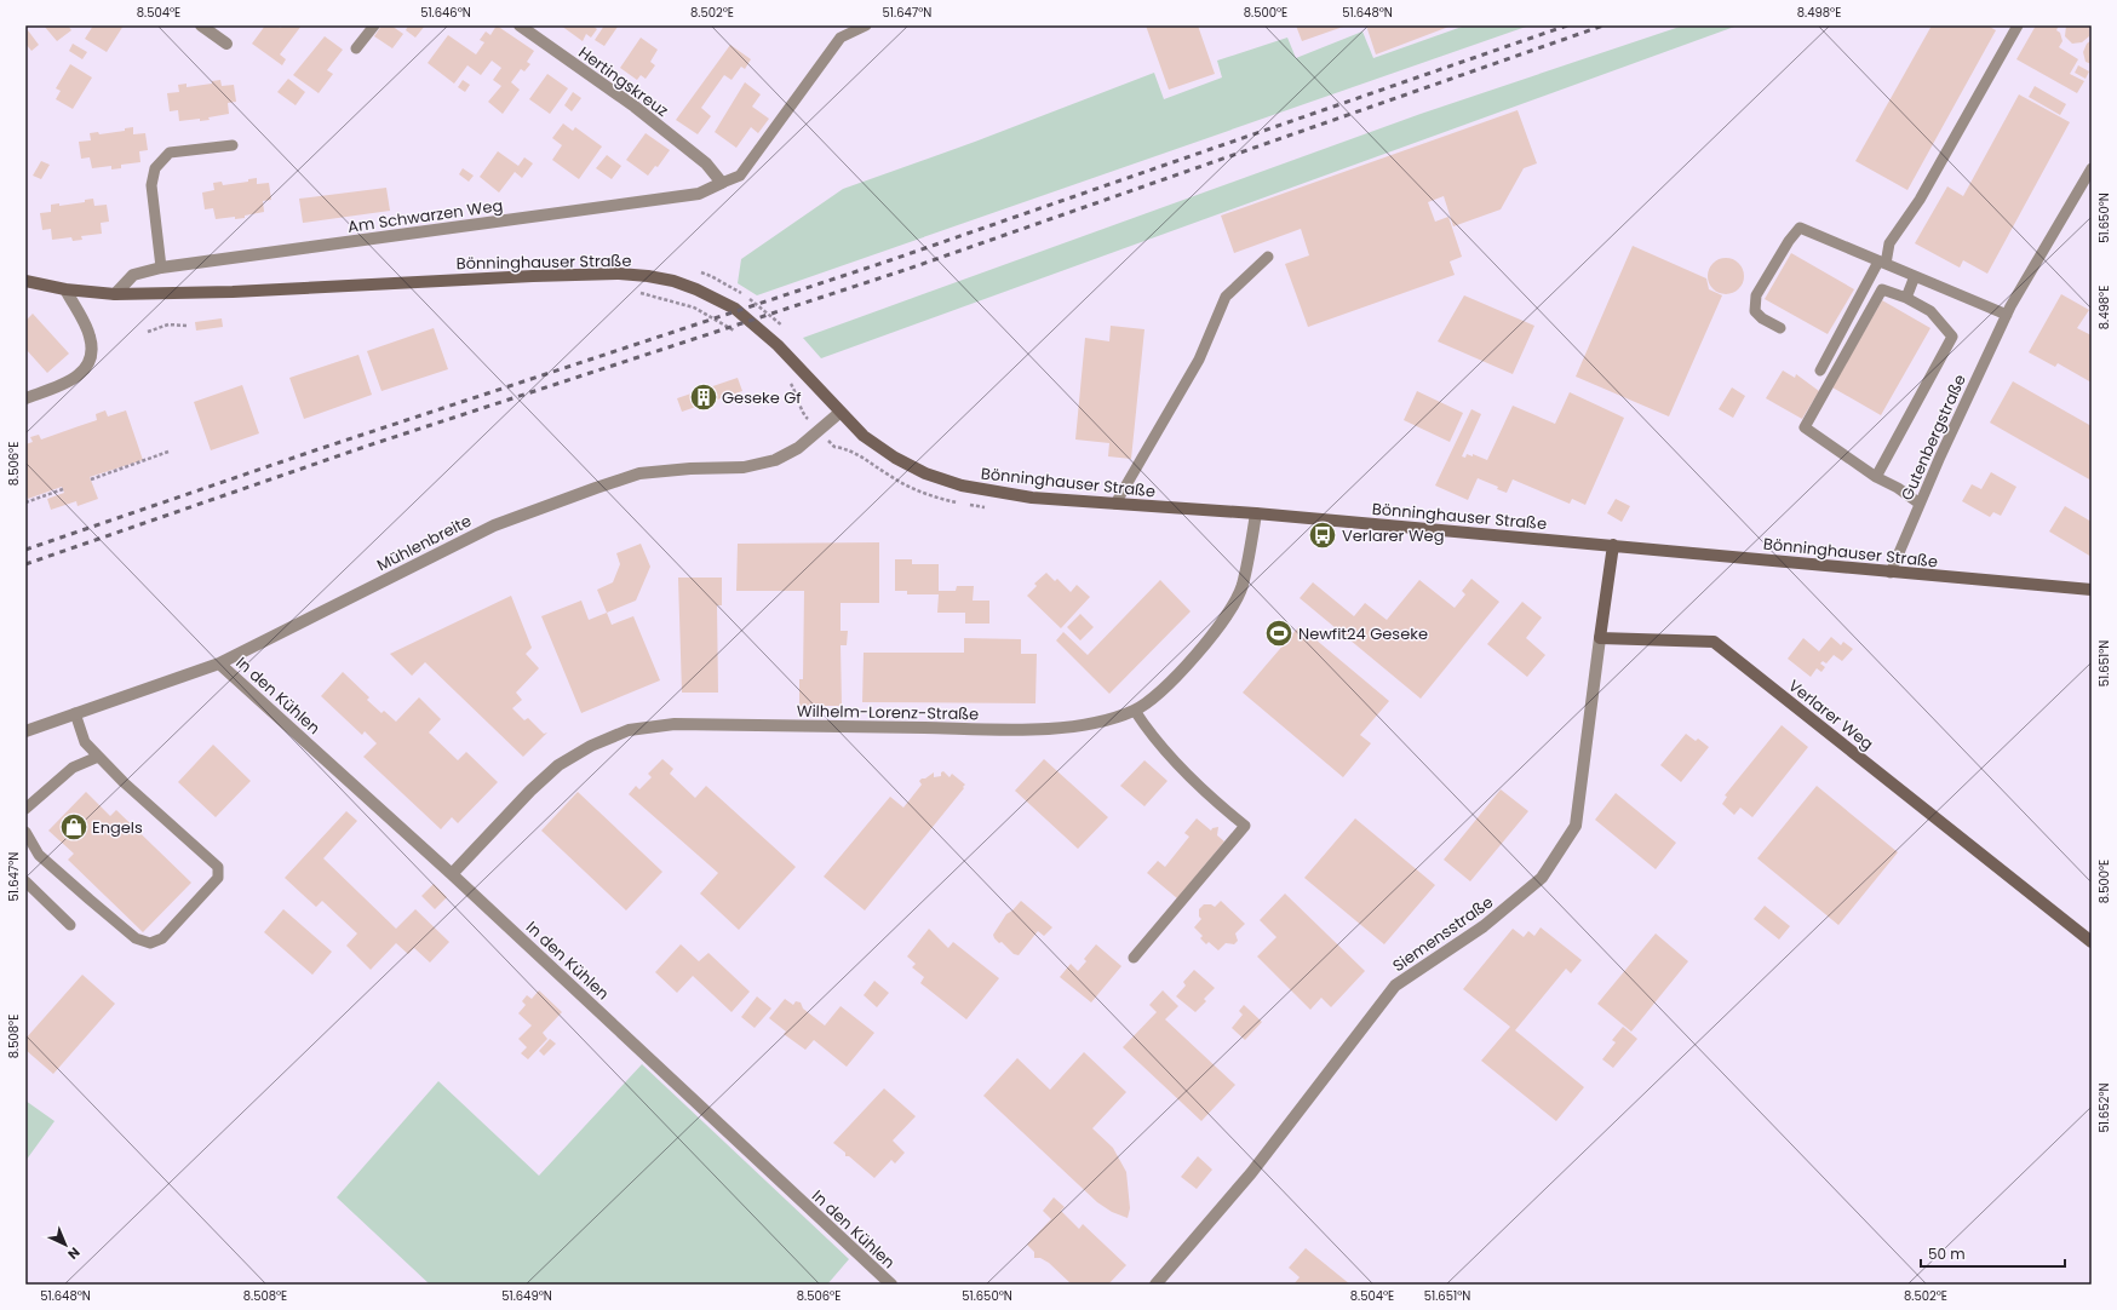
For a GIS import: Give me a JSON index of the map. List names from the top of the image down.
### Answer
{
  "streets": {
    "main road": ["Bönninghauser Straße", "Verlarer Weg"],
    "street": [
      "Hertingskreuz",
      "Am Schwarzen Weg",
      "Mühlenbreite",
      "In den Kühlen",
      "Wilhelm-Lorenz-Straße",
      "Siemensstraße"
    ],
    "lane": ["Gutenbergstraße"]
  },
  "crossings": [
    ["Hertingskreuz", "Am Schwarzen Weg"],
    ["Am Schwarzen Weg", "Bönninghauser Straße"],
    ["Bönninghauser Straße", "Gutenbergstraße"],
    ["Bönninghauser Straße", "Mühlenbreite"],
    ["Bönninghauser Straße", "Wilhelm-Lorenz-Straße"],
    ["Mühlenbreite", "In den Kühlen"],
    ["In den Kühlen", "Wilhelm-Lorenz-Straße"],
    ["Verlarer Weg", "Siemensstraße"]
  ],
  "places": {
    "building": ["Geseke Gf"],
    "bus stop": ["Verlarer Weg"],
    "sports": ["Newfit24 Geseke"],
    "shop": ["Engels"]
  },
  "scale_bar": "50 m",
  "north": "bottom right",
  "coordinates": [
    "8.504°E",
    "51.646°N",
    "8.502°E",
    "51.647°N",
    "8.500°E",
    "51.648°N",
    "8.498°E",
    "51.650°N",
    "8.506°E",
    "51.651°N",
    "8.508°E",
    "51.652°N",
    "51.649°N"
  ]
}
